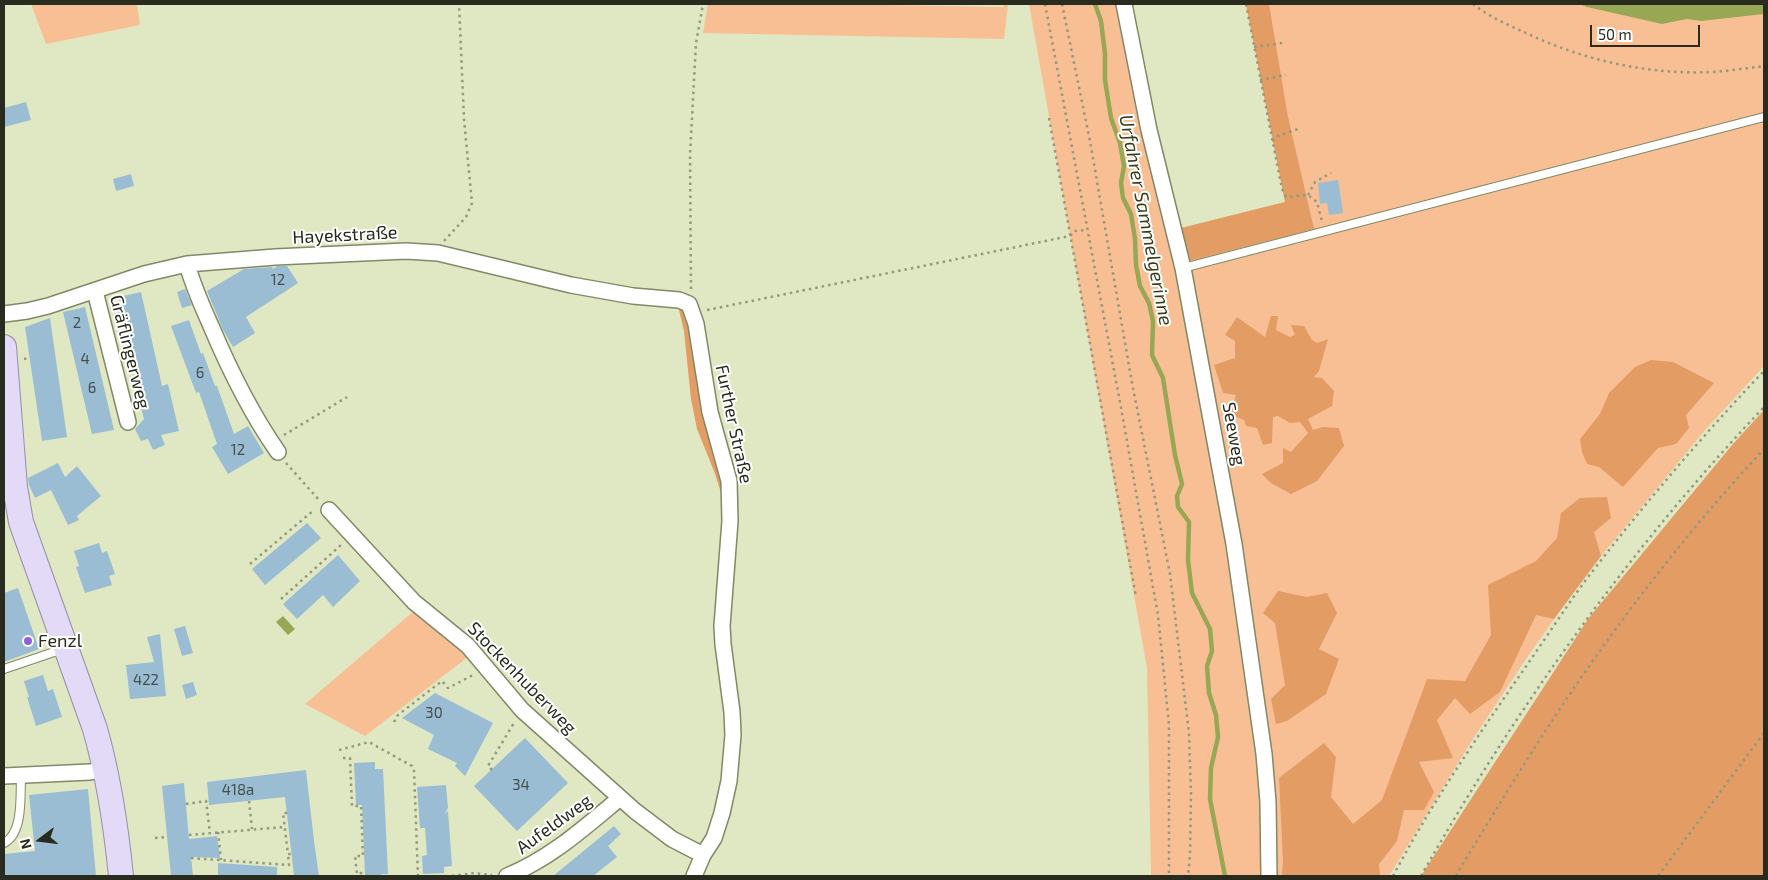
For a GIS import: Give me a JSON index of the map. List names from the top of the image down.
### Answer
{
  "streets": {
    "street": [
      "Hayekstraße",
      "Gräflingerweg",
      "Further Straße",
      "Seeweg",
      "Stockenhuberweg",
      "Aufeldweg"
    ]
  },
  "crossings": [
    ["Hayekstraße", "Gräflingerweg"],
    ["Hayekstraße", "Further Straße"],
    ["Further Straße", "Stockenhuberweg"],
    ["Stockenhuberweg", "Aufeldweg"]
  ],
  "water": ["Urfahrer Sammelgerinne"],
  "places": ["Fenzl"],
  "house_numbers": [
    "12",
    "2",
    "4",
    "6",
    "6",
    "12",
    "422",
    "30",
    "34",
    "418a"
  ],
  "scale_bar": "50 m",
  "north": "left"
}
